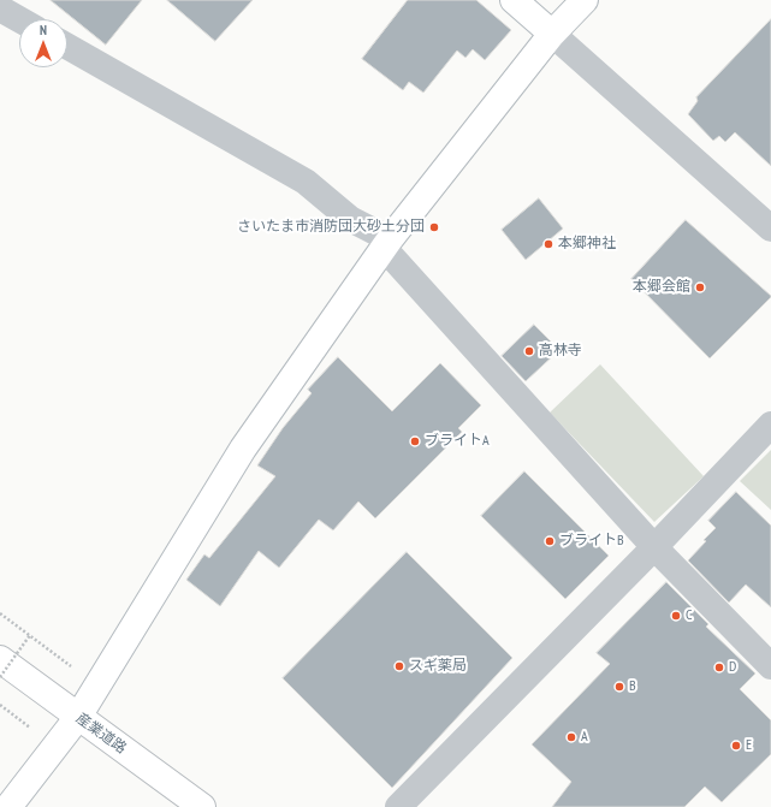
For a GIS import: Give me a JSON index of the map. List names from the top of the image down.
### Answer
{
  "streets": {
    "street": ["産業道路"]
  },
  "places": [
    "さいたま市消防団大砂土分団",
    "本郷神社",
    "本郷会館",
    "高林寺",
    "ブライトA",
    "ブライトB",
    "C",
    "スギ薬局",
    "D",
    "B",
    "A",
    "E"
  ],
  "north": "top"
}
